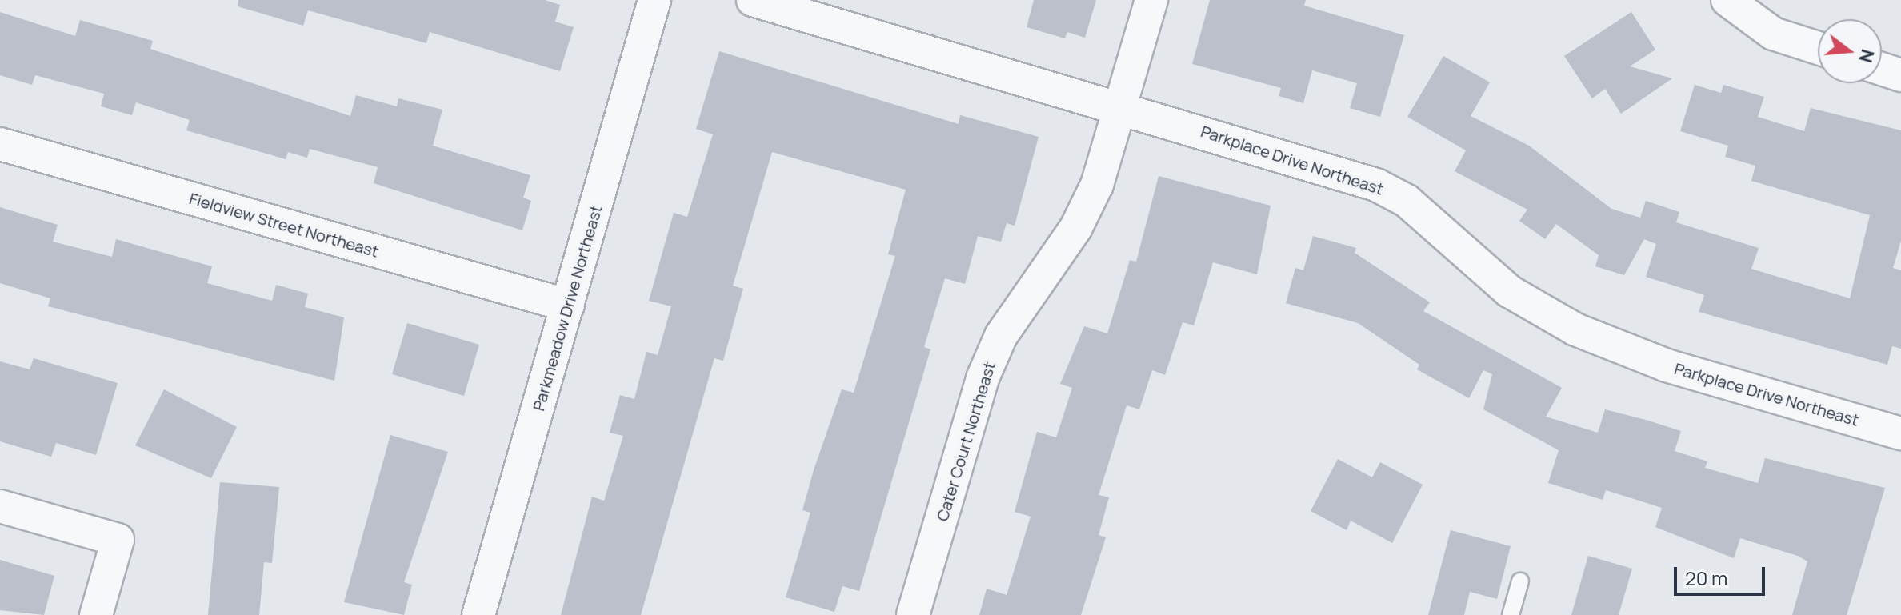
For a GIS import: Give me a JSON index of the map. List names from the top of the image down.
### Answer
{
  "streets": {
    "street": [
      "Parkplace Drive Northeast",
      "Fieldview Street Northeast",
      "Parkmeadow Drive Northeast",
      "Cater Court Northeast"
    ]
  },
  "crossings": [
    ["Parkplace Drive Northeast", "Cater Court Northeast"],
    ["Fieldview Street Northeast", "Parkmeadow Drive Northeast"]
  ],
  "scale_bar": "20 m",
  "north": "right"
}
